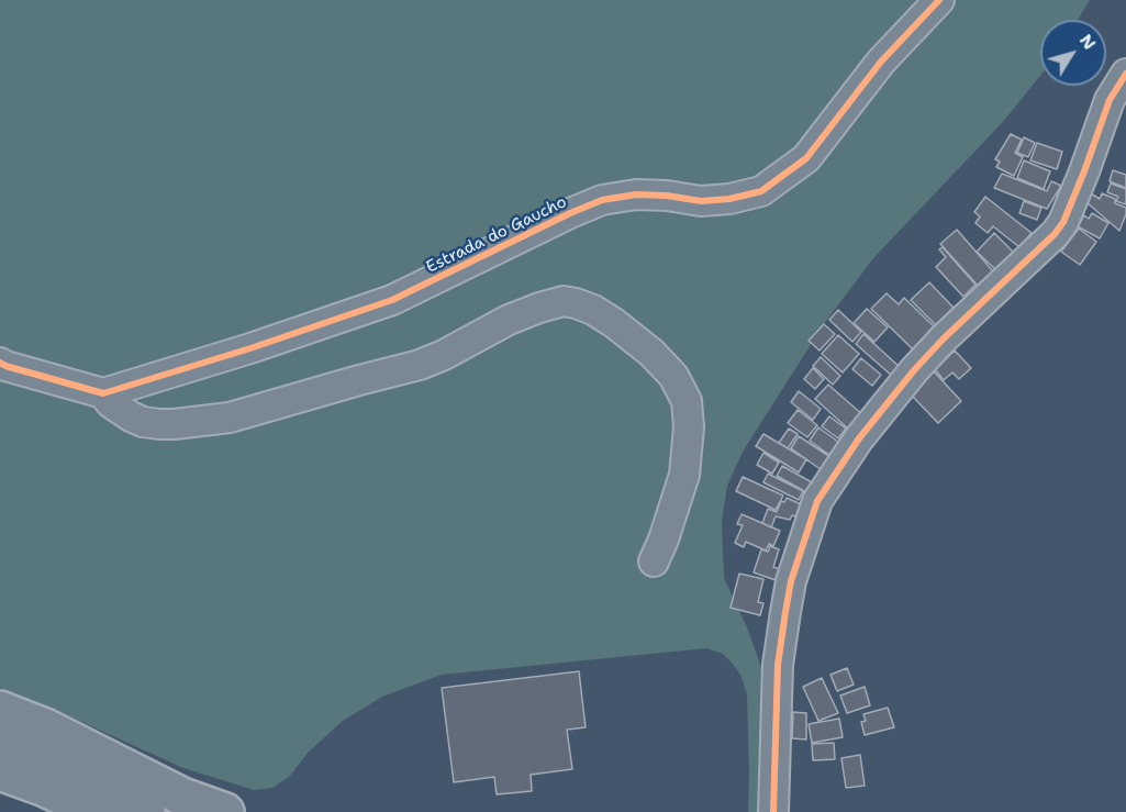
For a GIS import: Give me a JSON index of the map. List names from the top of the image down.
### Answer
{
  "streets": {
    "street": ["Estrada do Gaucho"]
  },
  "north": "top right"
}
